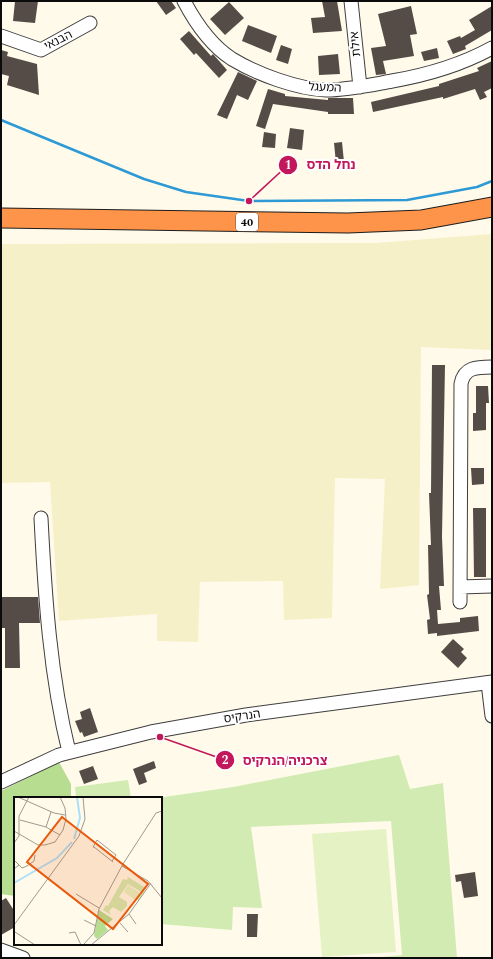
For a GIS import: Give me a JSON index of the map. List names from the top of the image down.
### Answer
{
  "streets": {
    "highway": ["40"],
    "street": [
      "הבנאי",
      "אילת",
      "המעגל",
      "הנרקיס"
    ]
  },
  "crossings": [
    ["אילת", "המעגל"]
  ],
  "places": ["נחל הדס", "צרכניה/הנרקיס"]
}
